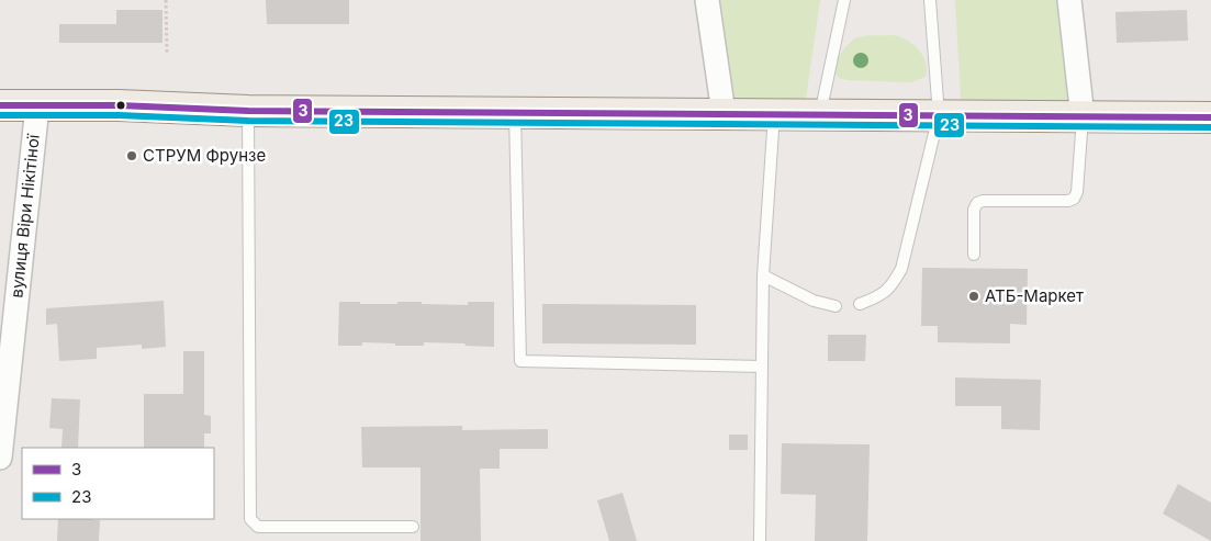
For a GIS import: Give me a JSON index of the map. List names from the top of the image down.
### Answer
{
  "streets": {
    "street": ["вулиця Віри Нікітіної"]
  },
  "places": ["СТРУМ Фрунзе", "АТБ-Маркет"],
  "lines": ["transit line 3", "transit line 23"],
  "legend": ["3", "23"]
}
